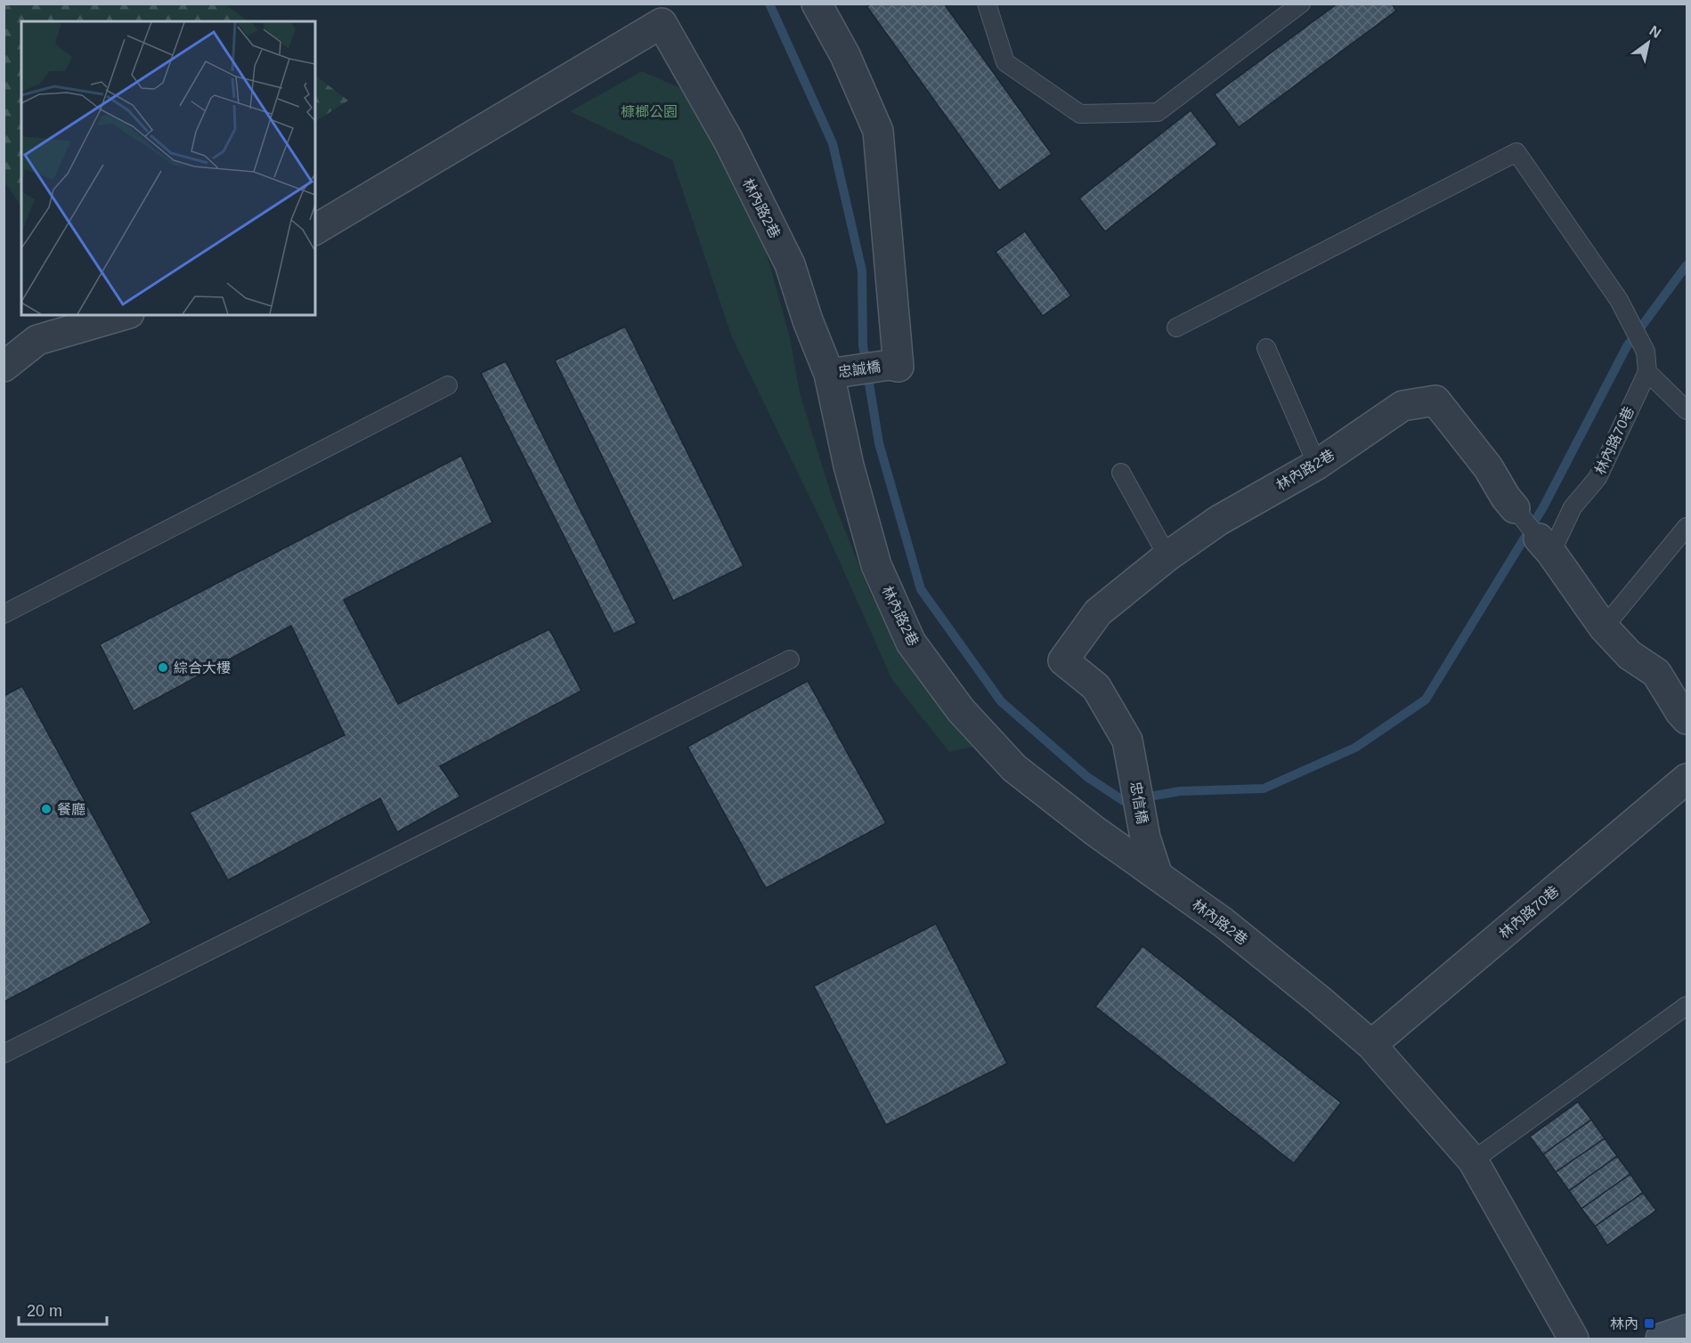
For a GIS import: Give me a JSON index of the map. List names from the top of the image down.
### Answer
{
  "streets": {
    "street": [
      "林內路2巷",
      "忠誠橋",
      "林內路70巷",
      "忠信橋"
    ]
  },
  "crossings": [
    ["林內路2巷", "忠誠橋"],
    ["林內路2巷", "林內路70巷"],
    ["林內路2巷", "忠信橋"]
  ],
  "parks": ["槺榔公園"],
  "places": {
    "other": ["綜合大樓", "餐廳"],
    "transit": ["林內"]
  },
  "scale_bar": "20 m",
  "north": "top right"
}
